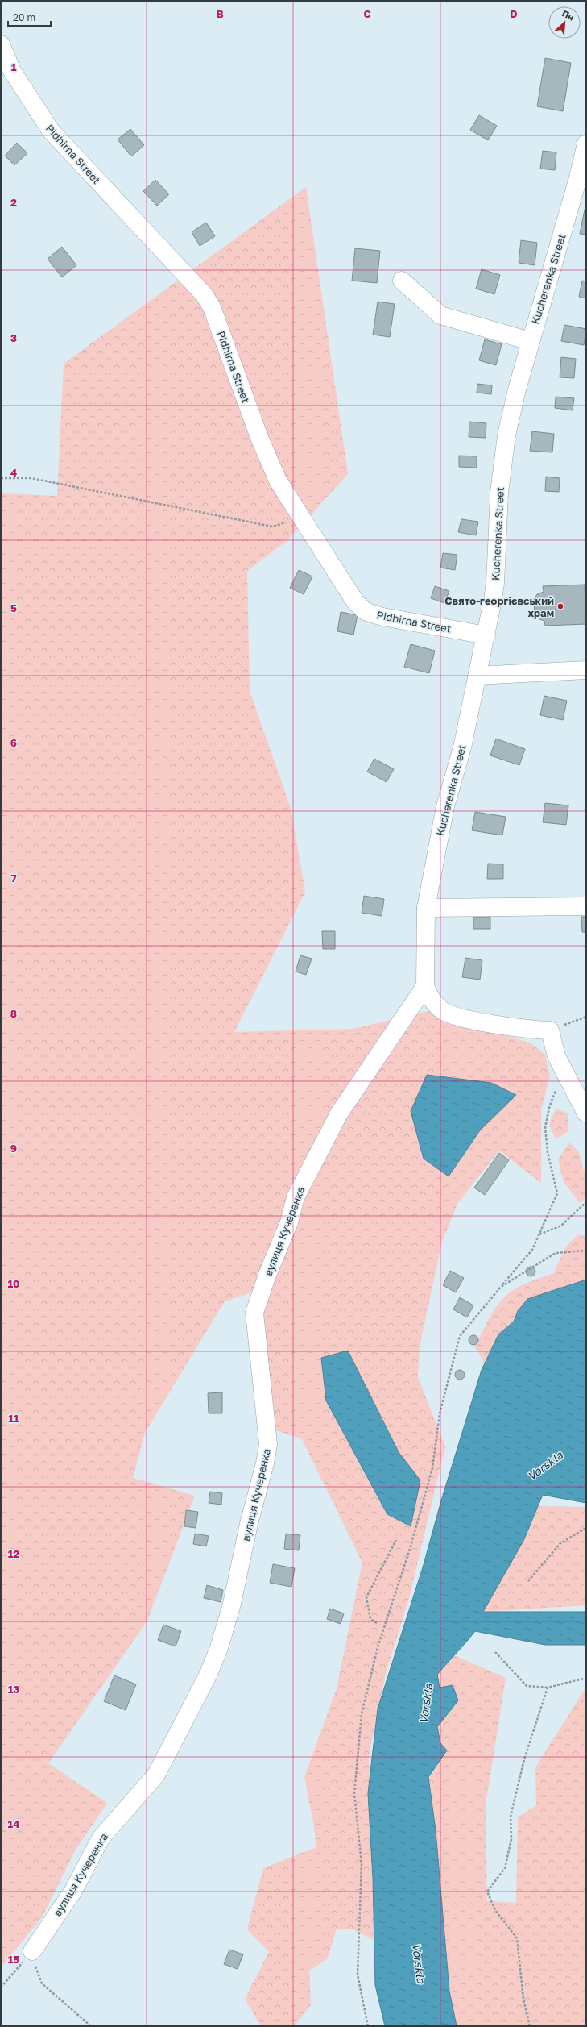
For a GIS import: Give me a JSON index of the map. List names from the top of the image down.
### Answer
{
  "streets": {
    "street": ["Pidhirna Street", "Kucherenka Street", "вулиця Кучеренка"]
  },
  "crossings": [
    ["Pidhirna Street", "Kucherenka Street"],
    ["Kucherenka Street", "вулиця Кучеренка"]
  ],
  "water": ["Vorskla"],
  "places": ["Свято-георгієвський храм"],
  "scale_bar": "20 m",
  "north": "top right",
  "grid": {
    "columns": ["B", "C", "D"],
    "rows": [
      "1",
      "2",
      "3",
      "4",
      "5",
      "6",
      "7",
      "8",
      "9",
      "10",
      "11",
      "12",
      "13",
      "14",
      "15"
    ]
  }
}
